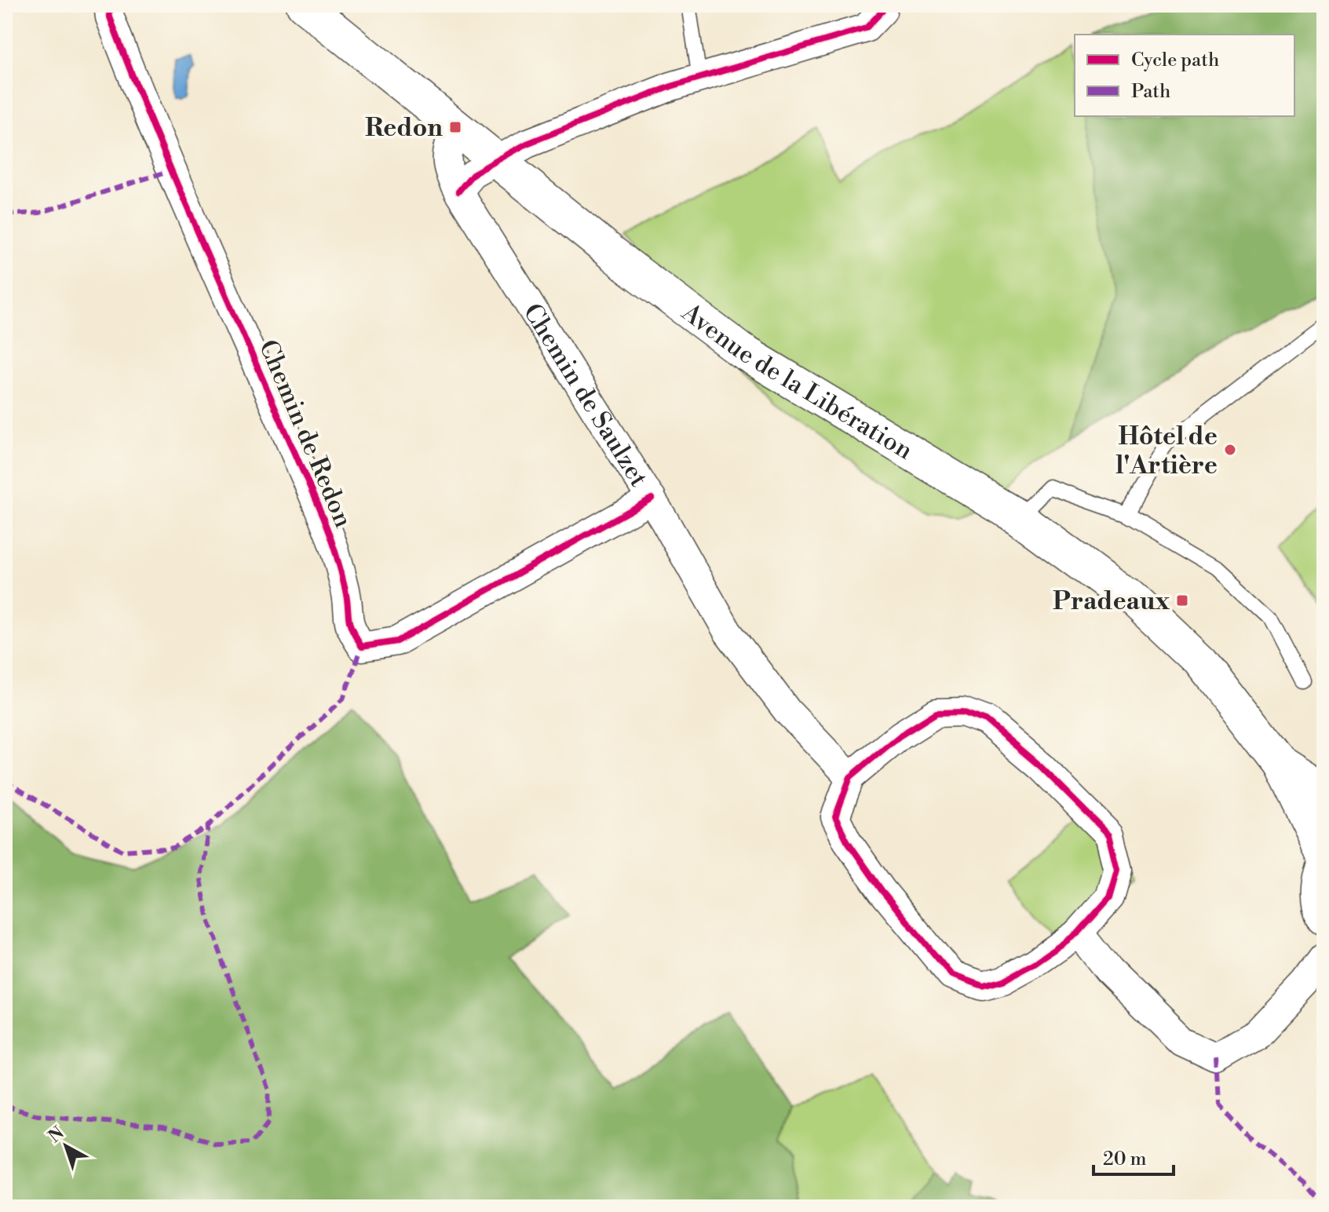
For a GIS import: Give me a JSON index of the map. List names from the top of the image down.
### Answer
{
  "streets": {
    "main road": ["Avenue de la Libération"],
    "street": ["Chemin de Saulzet", "Chemin de Redon"]
  },
  "crossings": [
    ["Avenue de la Libération", "Chemin de Saulzet"],
    ["Chemin de Saulzet", "Chemin de Redon"]
  ],
  "places": {
    "transit": ["Redon", "Pradeaux"],
    "other": ["Hôtel de l'Artière"]
  },
  "legend": ["Cycle path", "Path"],
  "scale_bar": "20 m",
  "north": "top left"
}
